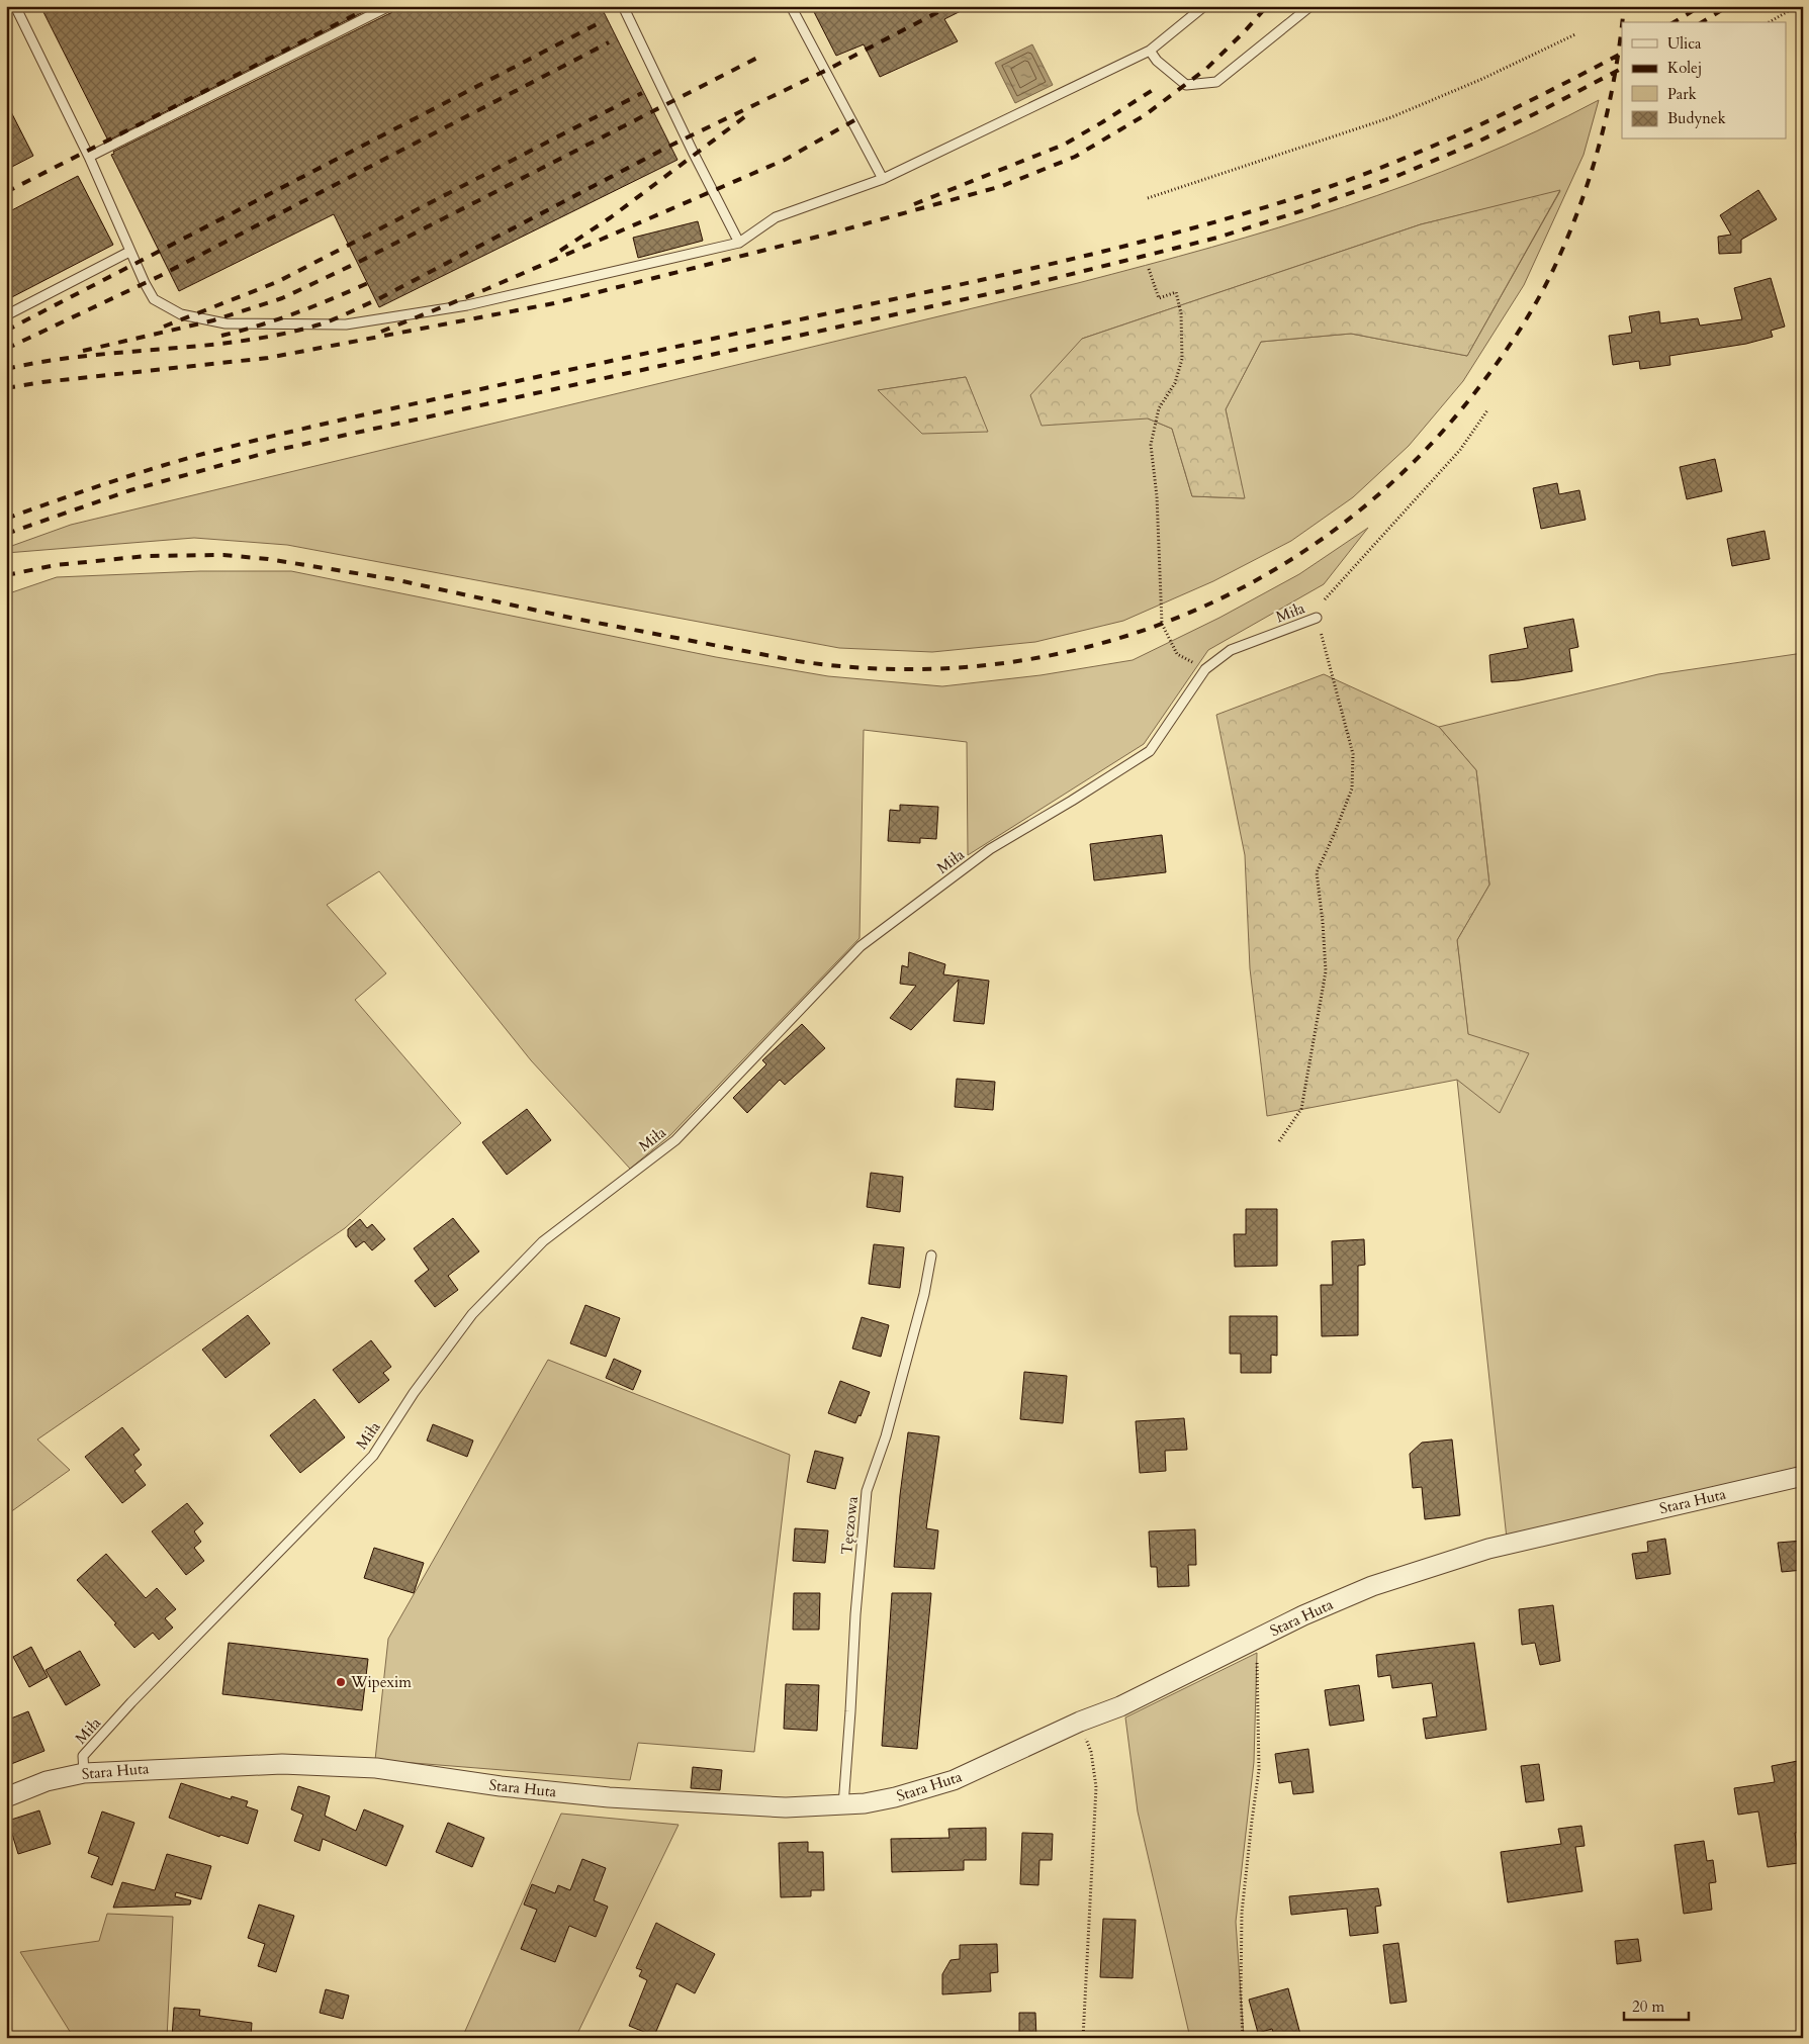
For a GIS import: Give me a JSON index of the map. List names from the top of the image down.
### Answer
{
  "streets": {
    "street": ["Stara Huta"],
    "lane": ["Miła", "Tęczowa"]
  },
  "crossings": [
    ["Miła", "Stara Huta"],
    ["Stara Huta", "Tęczowa"]
  ],
  "places": ["Wipexim"],
  "legend": [
    "Ulica",
    "Kolej",
    "Park",
    "Budynek"
  ],
  "scale_bar": "20 m"
}
